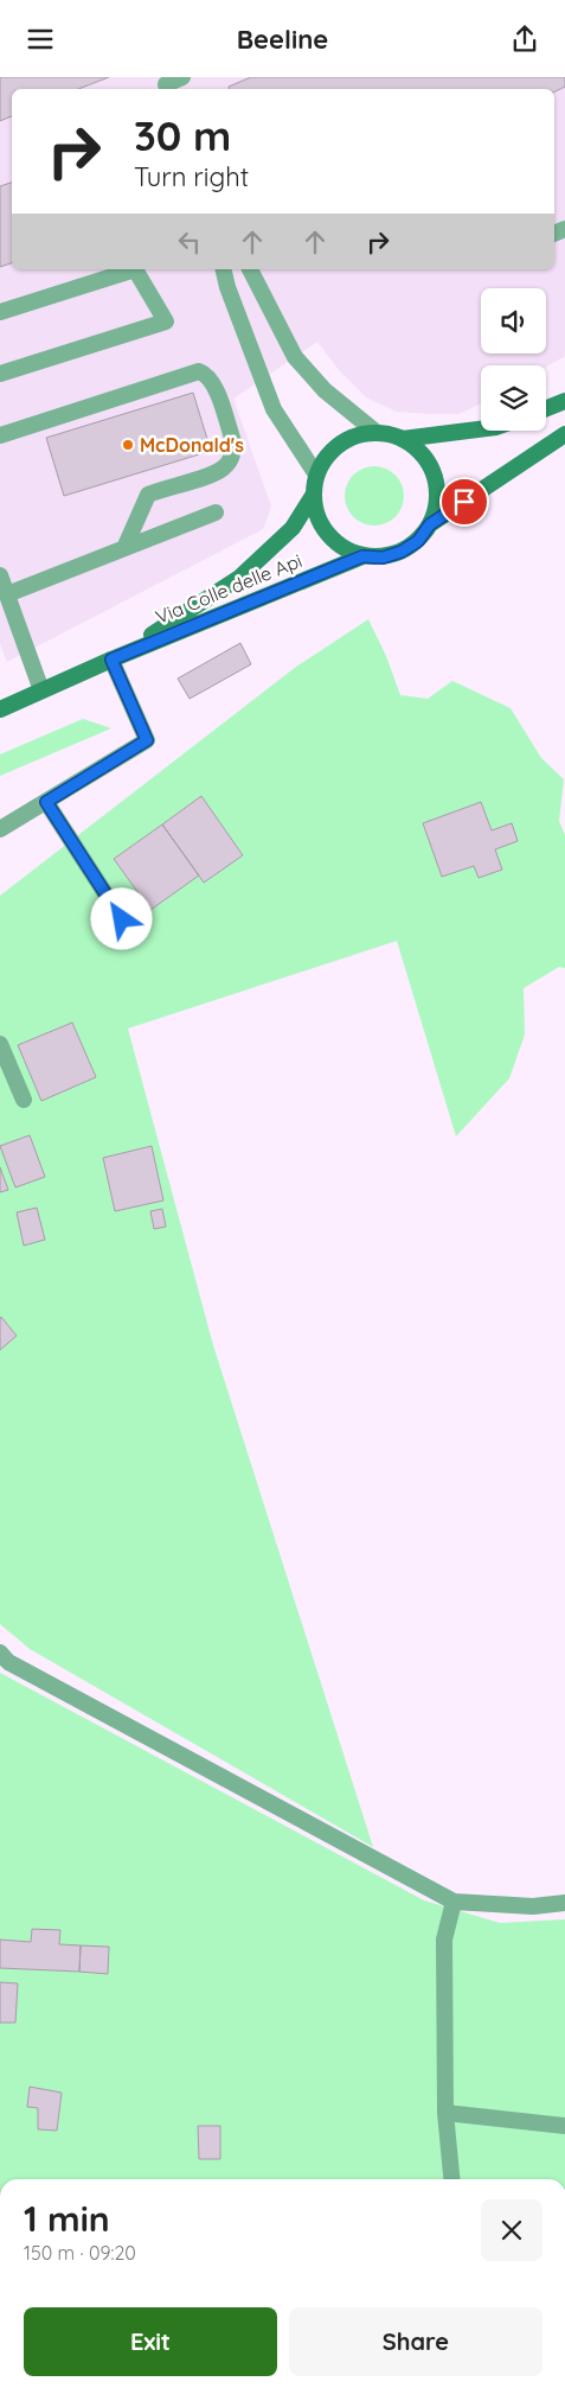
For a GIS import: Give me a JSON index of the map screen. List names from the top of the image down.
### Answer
{
  "streets": {
    "main road": ["Via Colle delle Api"]
  },
  "places": ["McDonald's"],
  "page": {
    "header": "Beeline",
    "turn": ["30 m", "Turn right"],
    "heading": ["1 min", "150 m · 09:20"],
    "buttons": ["Exit", "Share"]
  }
}
